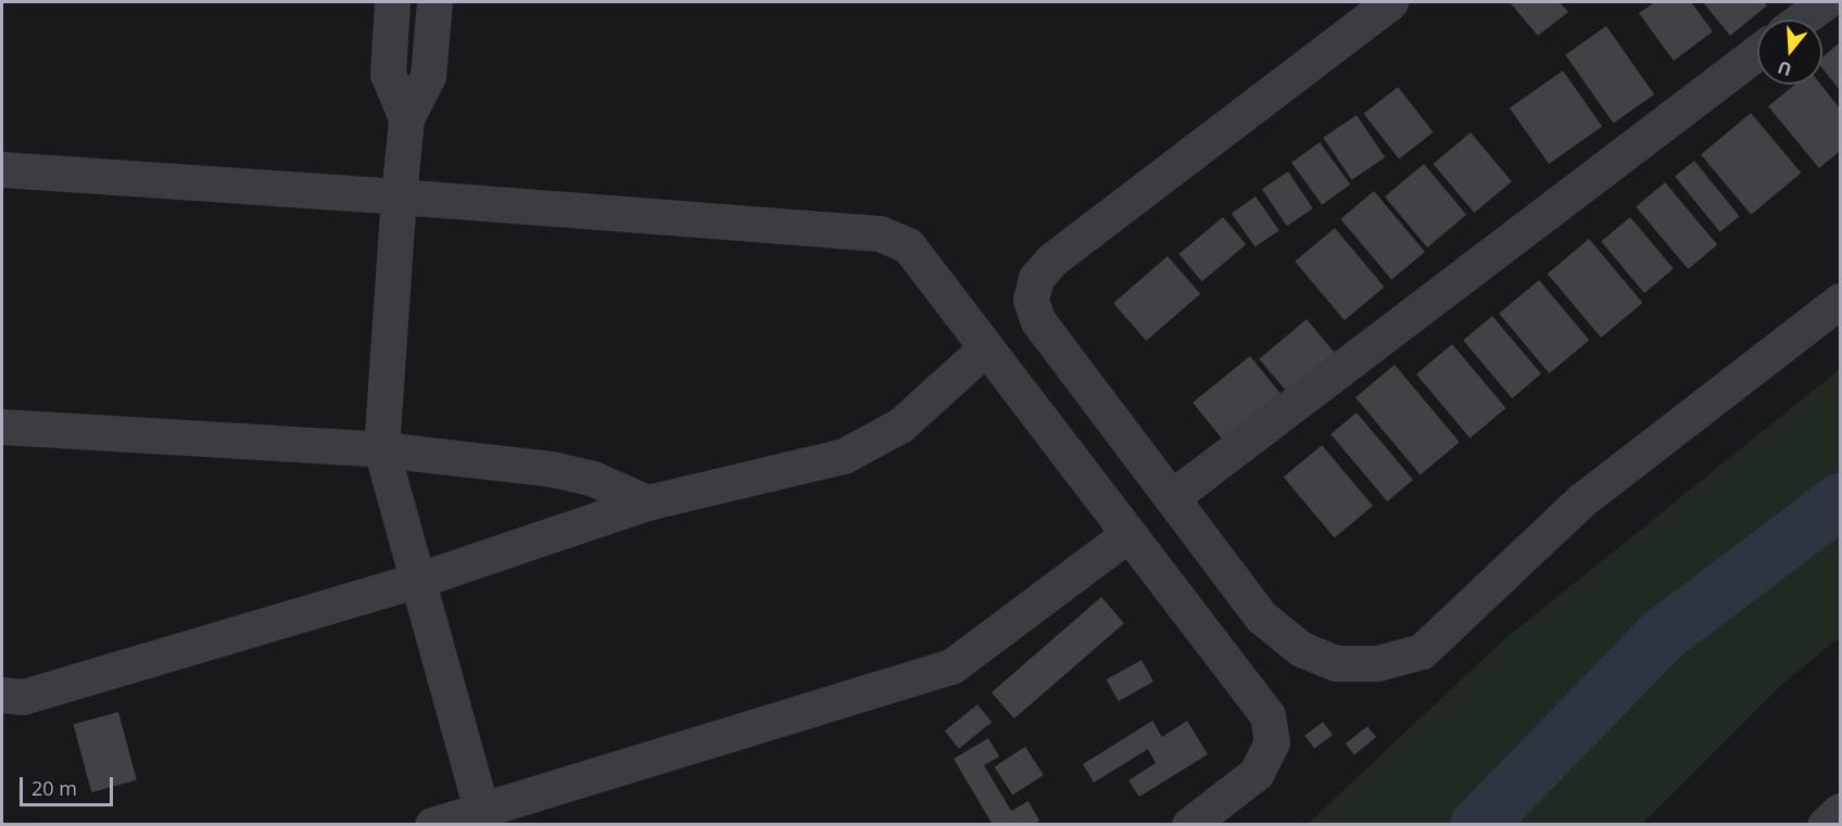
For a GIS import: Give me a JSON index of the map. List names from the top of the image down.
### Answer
{
  "scale_bar": "20 m",
  "north": "bottom"
}
